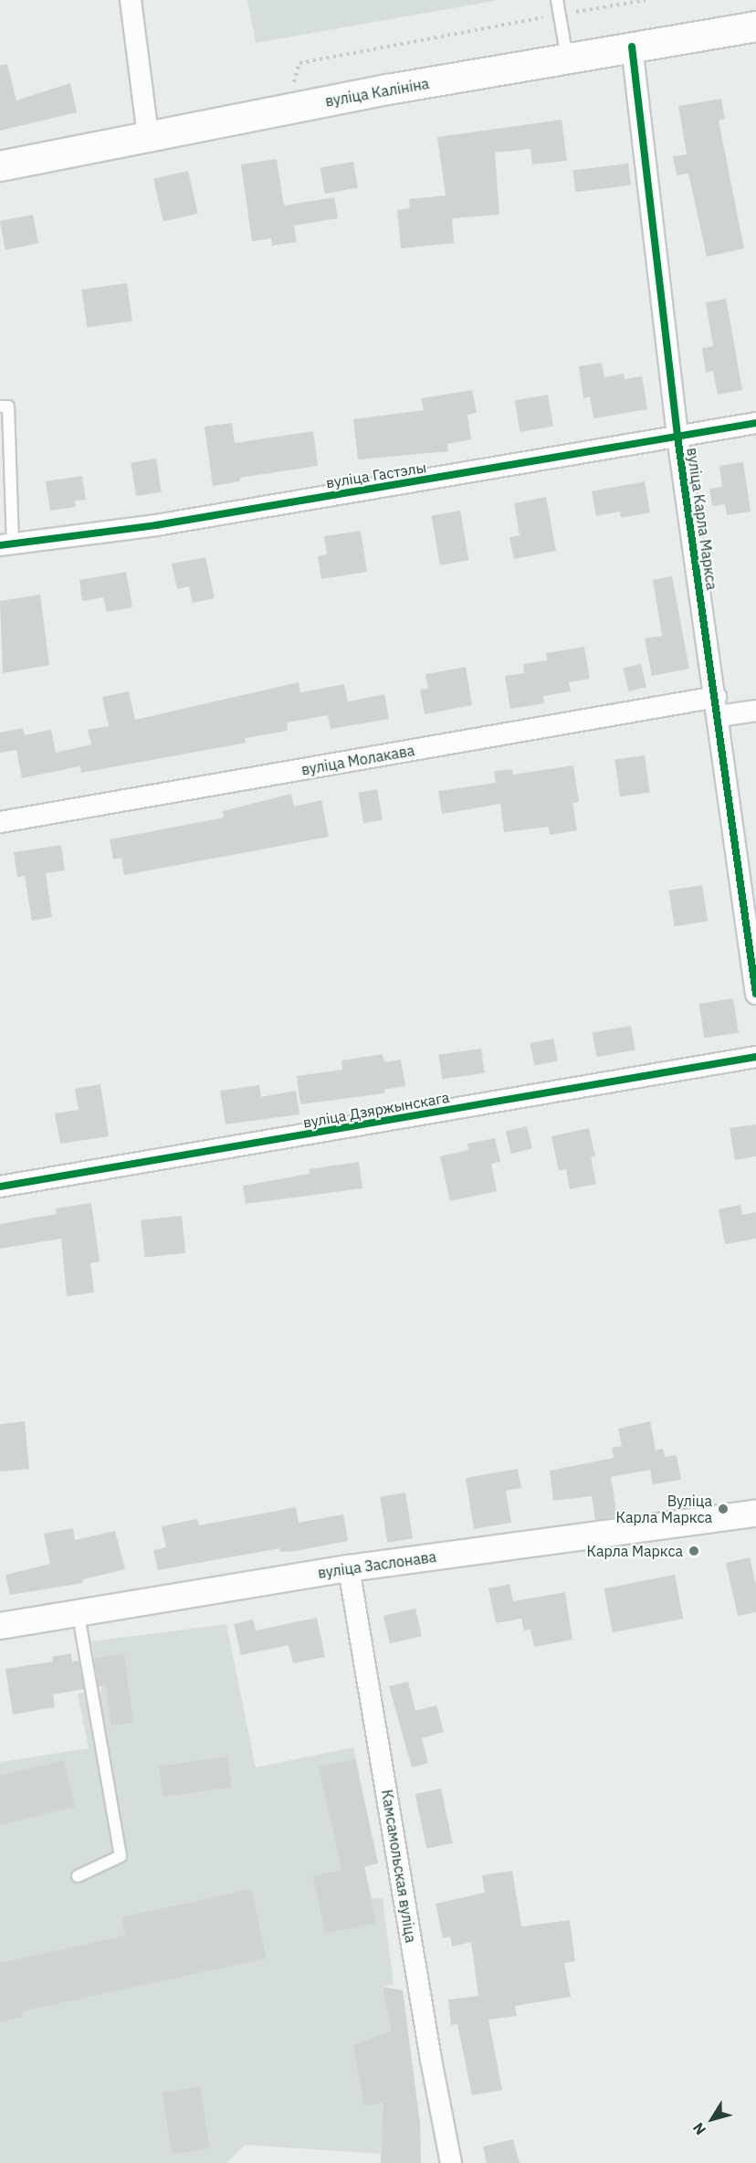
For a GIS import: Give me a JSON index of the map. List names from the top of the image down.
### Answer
{
  "streets": {
    "main road": ["вуліца Калініна"],
    "street": [
      "вуліца Гастэлы",
      "вуліца Карла Маркса",
      "вуліца Молакава",
      "вуліца Дзяржынскага",
      "вуліца Заслонава",
      "Камсамольская вуліца"
    ]
  },
  "crossings": [
    ["вуліца Калініна", "вуліца Карла Маркса"],
    ["вуліца Гастэлы", "вуліца Карла Маркса"],
    ["вуліца Карла Маркса", "вуліца Молакава"],
    ["вуліца Заслонава", "Камсамольская вуліца"]
  ],
  "places": ["Вуліца Карла Маркса", "Карла Маркса"],
  "north": "bottom left"
}
